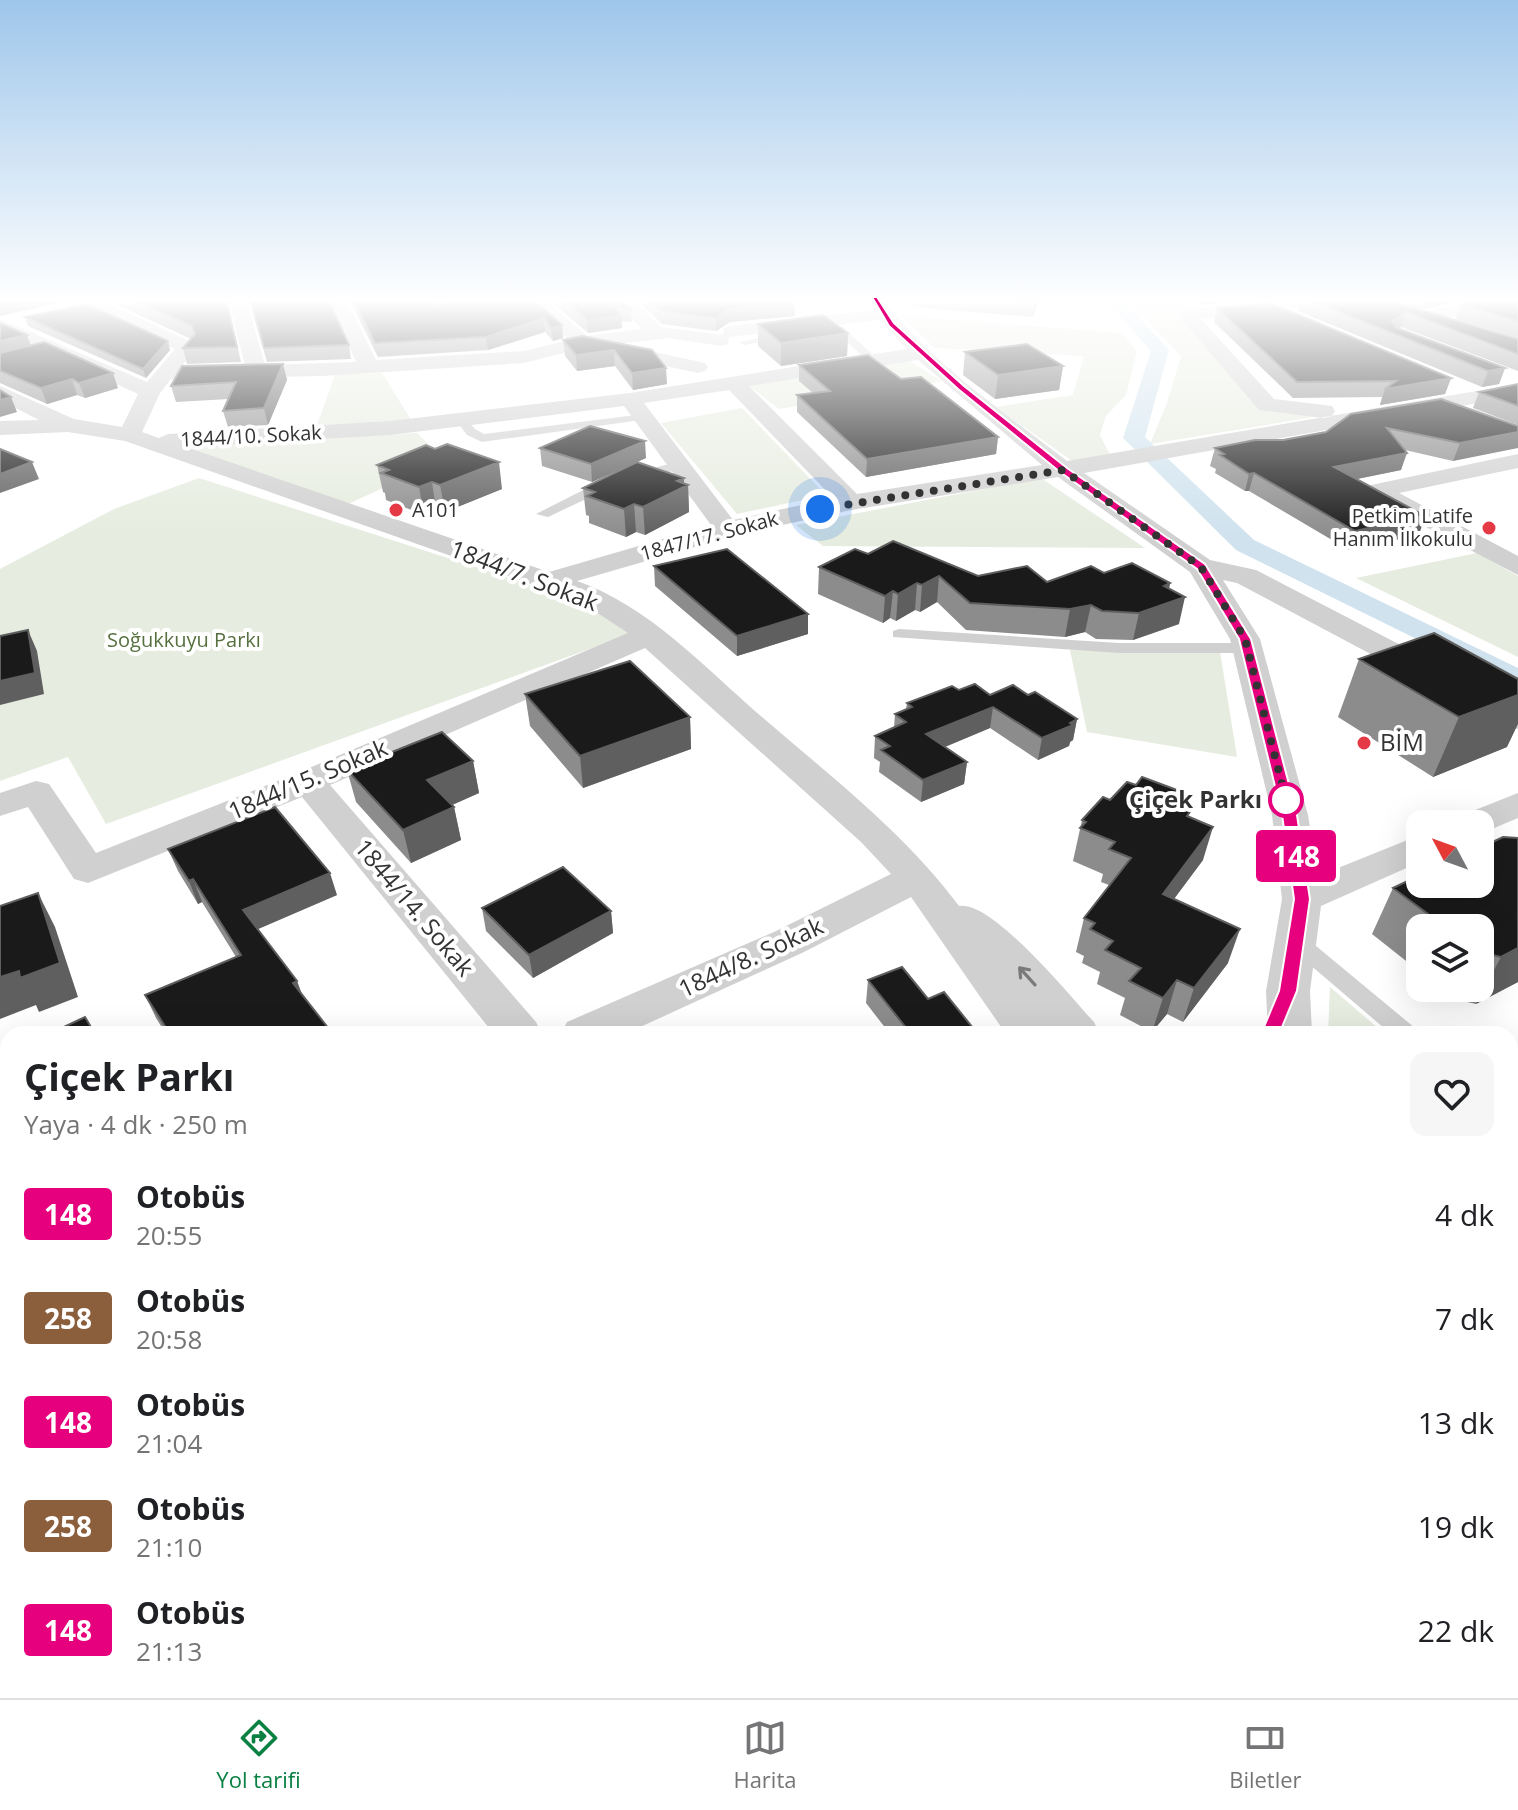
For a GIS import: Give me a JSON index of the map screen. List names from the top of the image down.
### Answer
{
  "streets": {
    "street": [
      "1844/10. Sokak",
      "1847/17. Sokak",
      "1844/7. Sokak",
      "1844/15. Sokak",
      "1844/14. Sokak",
      "1844/8. Sokak"
    ]
  },
  "crossings": [
    ["1844/10. Sokak", "1844/7. Sokak"],
    ["1847/17. Sokak", "1844/7. Sokak"],
    ["1844/7. Sokak", "1844/15. Sokak"],
    ["1844/7. Sokak", "1844/8. Sokak"],
    ["1844/15. Sokak", "1844/14. Sokak"]
  ],
  "parks": ["Soğukkuyu Parkı"],
  "places": [
    "A101",
    "Petkim Latife Hanım İlkokulu",
    "BİM",
    "Çiçek Parkı"
  ],
  "lines": ["bus line 148"],
  "north": "top left",
  "page": {
    "on_map": "148",
    "heading": ["Çiçek Parkı", "Yaya · 4 dk · 250 m"],
    "list": [
      {
        "mark": "148",
        "name": "Otobüs",
        "note": "20:55",
        "value": "4 dk"
      },
      {
        "mark": "258",
        "name": "Otobüs",
        "note": "20:58",
        "value": "7 dk"
      },
      {
        "mark": "148",
        "name": "Otobüs",
        "note": "21:04",
        "value": "13 dk"
      },
      {
        "mark": "258",
        "name": "Otobüs",
        "note": "21:10",
        "value": "19 dk"
      },
      {
        "mark": "148",
        "name": "Otobüs",
        "note": "21:13",
        "value": "22 dk"
      }
    ],
    "tabs": ["Yol tarifi", "Harita", "Biletler"]
  }
}
